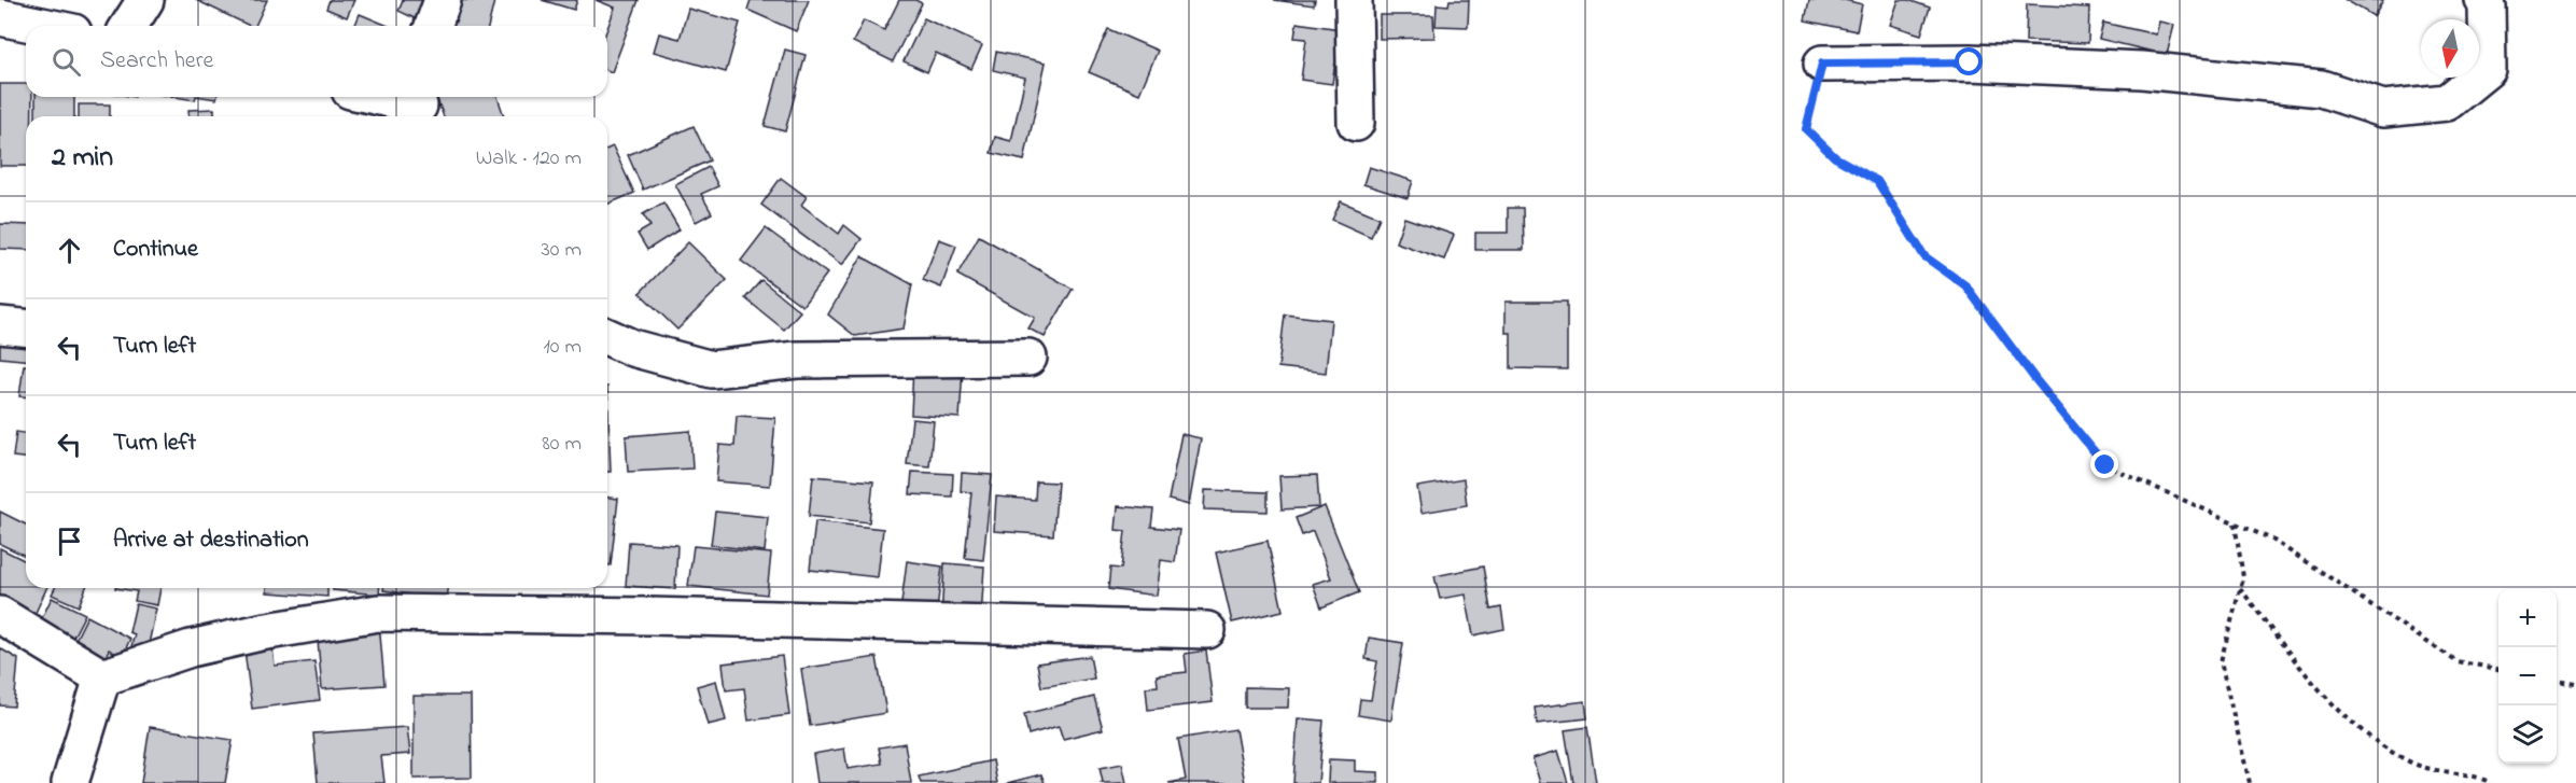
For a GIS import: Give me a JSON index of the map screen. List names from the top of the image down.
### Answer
{
  "north": "bottom",
  "page": {
    "search": "Search here",
    "heading": ["2 min", "Walk · 120 m"],
    "list": [
      ["Continue", "30 m"],
      ["Turn left", "10 m"],
      ["Turn left", "80 m"],
      "Arrive at destination"
    ],
    "map_buttons": ["+", "−"]
  }
}
